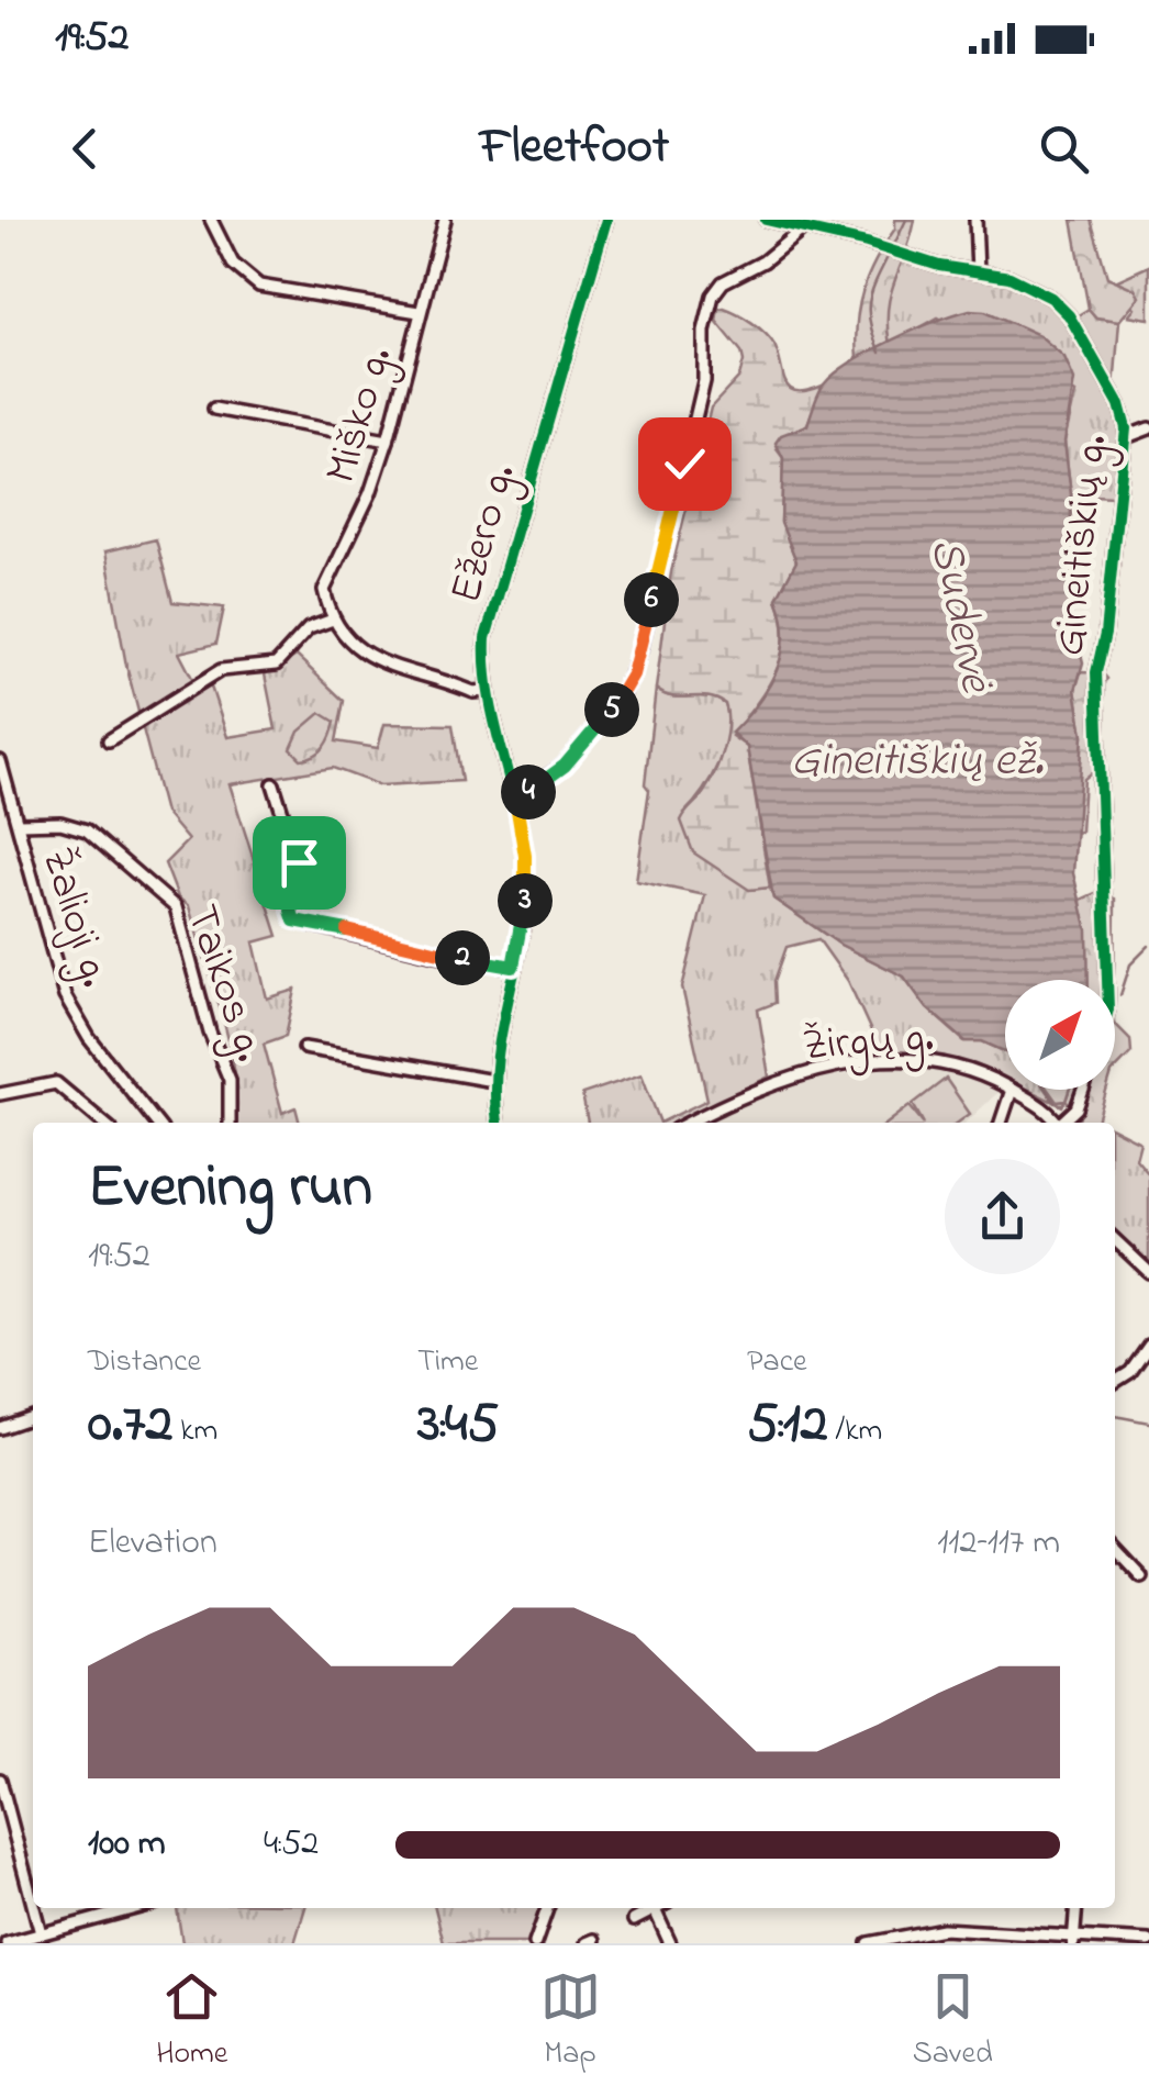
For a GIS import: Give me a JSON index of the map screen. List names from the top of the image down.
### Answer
{
  "streets": {
    "street": [
      "Miško g.",
      "Ežero g.",
      "Gineitiškių g.",
      "Žalioji g.",
      "Taikos g.",
      "Žirgų g."
    ]
  },
  "crossings": [
    ["Žalioji g.", "Taikos g."]
  ],
  "water": ["Sudervė", "Gineitiškių ež."],
  "north": "top right",
  "page": {
    "status": "19:52",
    "header": "Fleetfoot",
    "pins": [
      "6",
      "5",
      "4",
      "3",
      "2"
    ],
    "heading": ["Evening run", "19:52"],
    "stats": [
      ["Distance", "0.72 km"],
      ["Time", "3:45"],
      ["Pace", "5:12 /km"]
    ],
    "chart": ["Elevation", "112–117 m"],
    "list": [
      {
        "name": "100 m",
        "note": "4:52"
      }
    ],
    "tabs": ["Home", "Map", "Saved"]
  }
}
